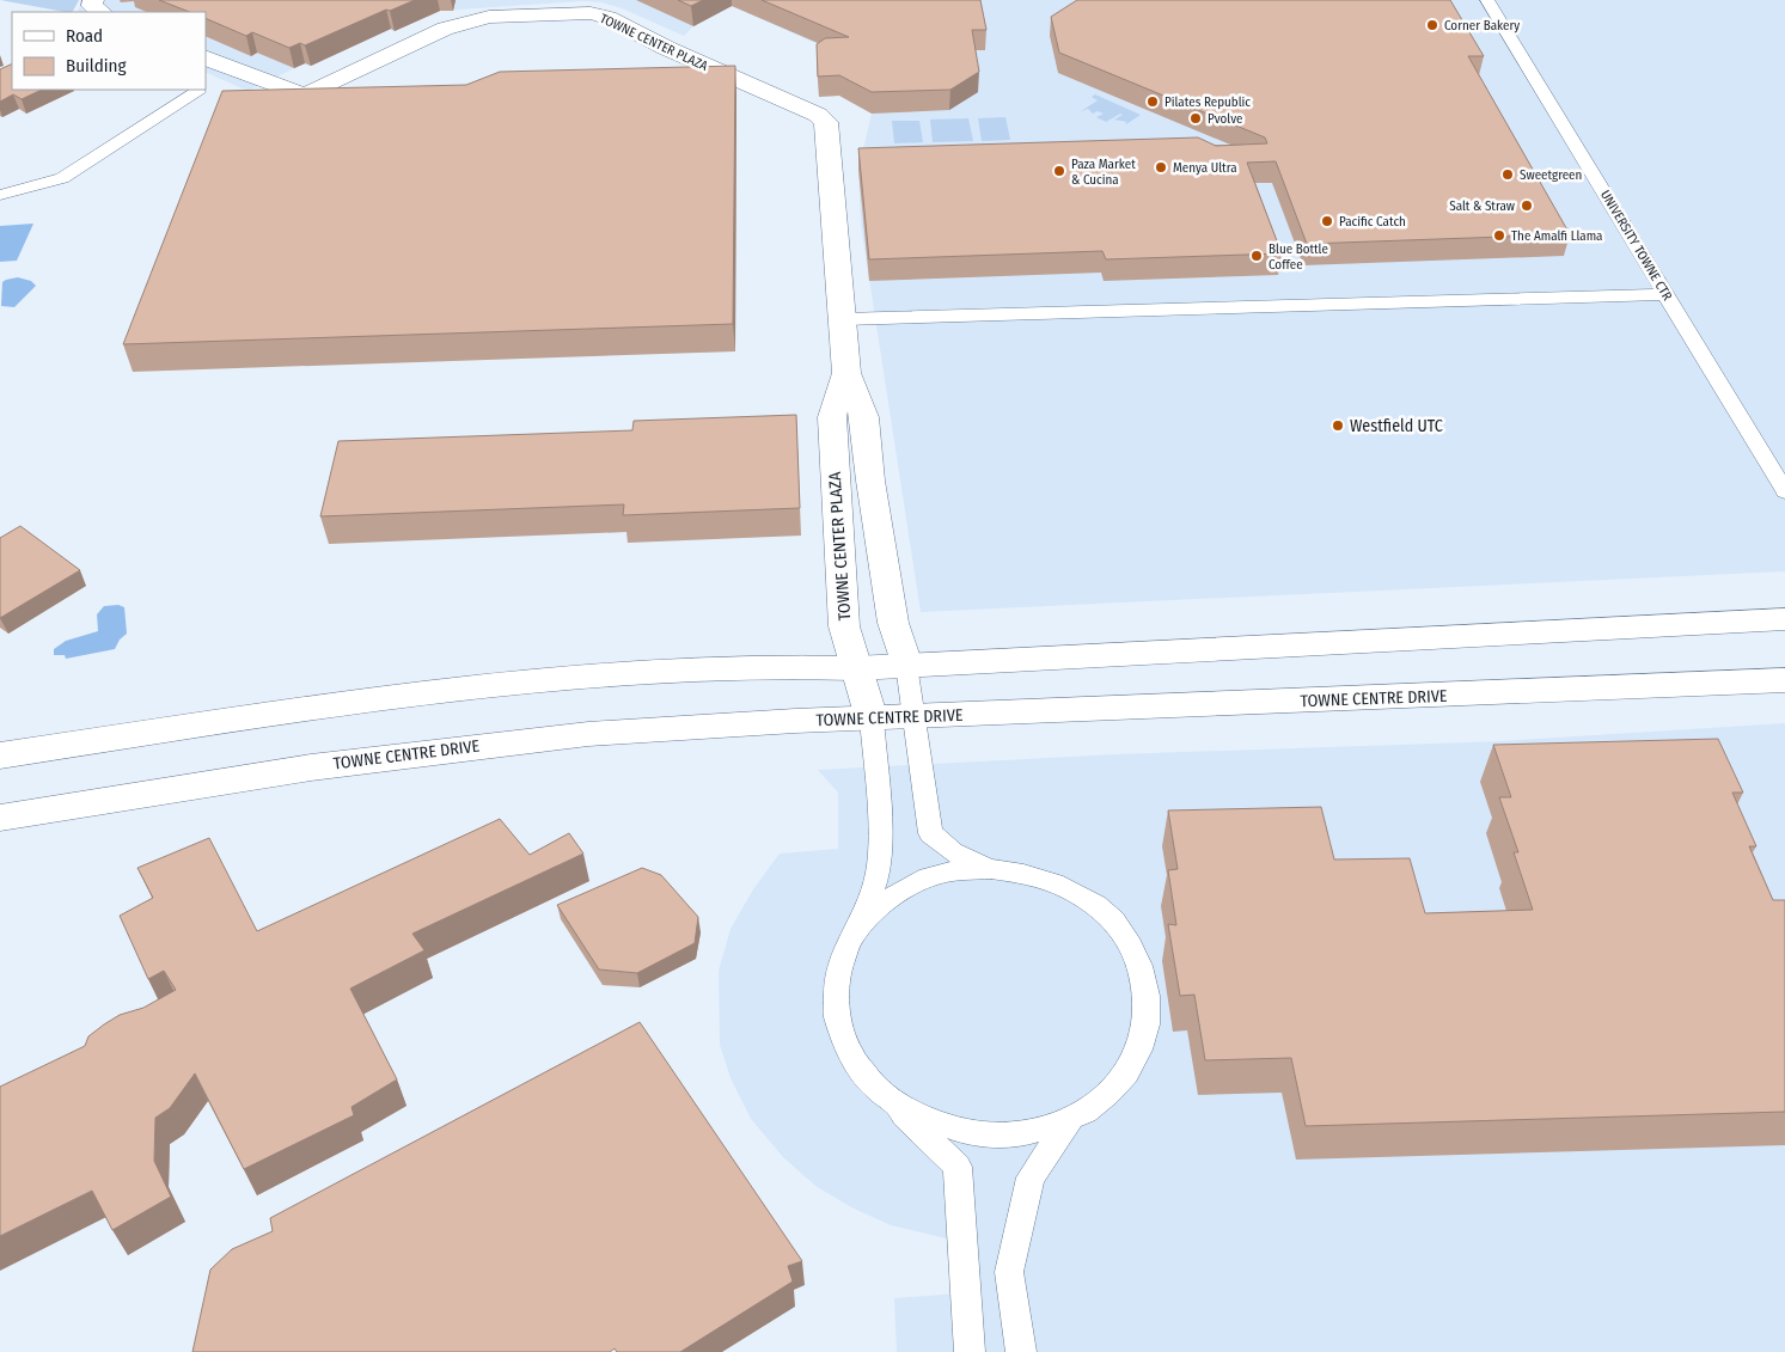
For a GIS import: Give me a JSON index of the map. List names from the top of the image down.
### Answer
{
  "streets": {
    "main road": ["TOWNE CENTER PLAZA", "TOWNE CENTRE DRIVE"],
    "lane": ["UNIVERSITY TOWNE CTR"]
  },
  "crossings": [
    ["TOWNE CENTER PLAZA", "TOWNE CENTRE DRIVE"]
  ],
  "places": [
    "Corner Bakery",
    "Pilates Republic",
    "Pvolve",
    "Menya Ultra",
    "Paza Market & Cucina",
    "Sweetgreen",
    "Salt & Straw",
    "Pacific Catch",
    "The Amalfi Llama",
    "Blue Bottle Coffee",
    "Westfield UTC"
  ],
  "legend": ["Road", "Building"]
}
